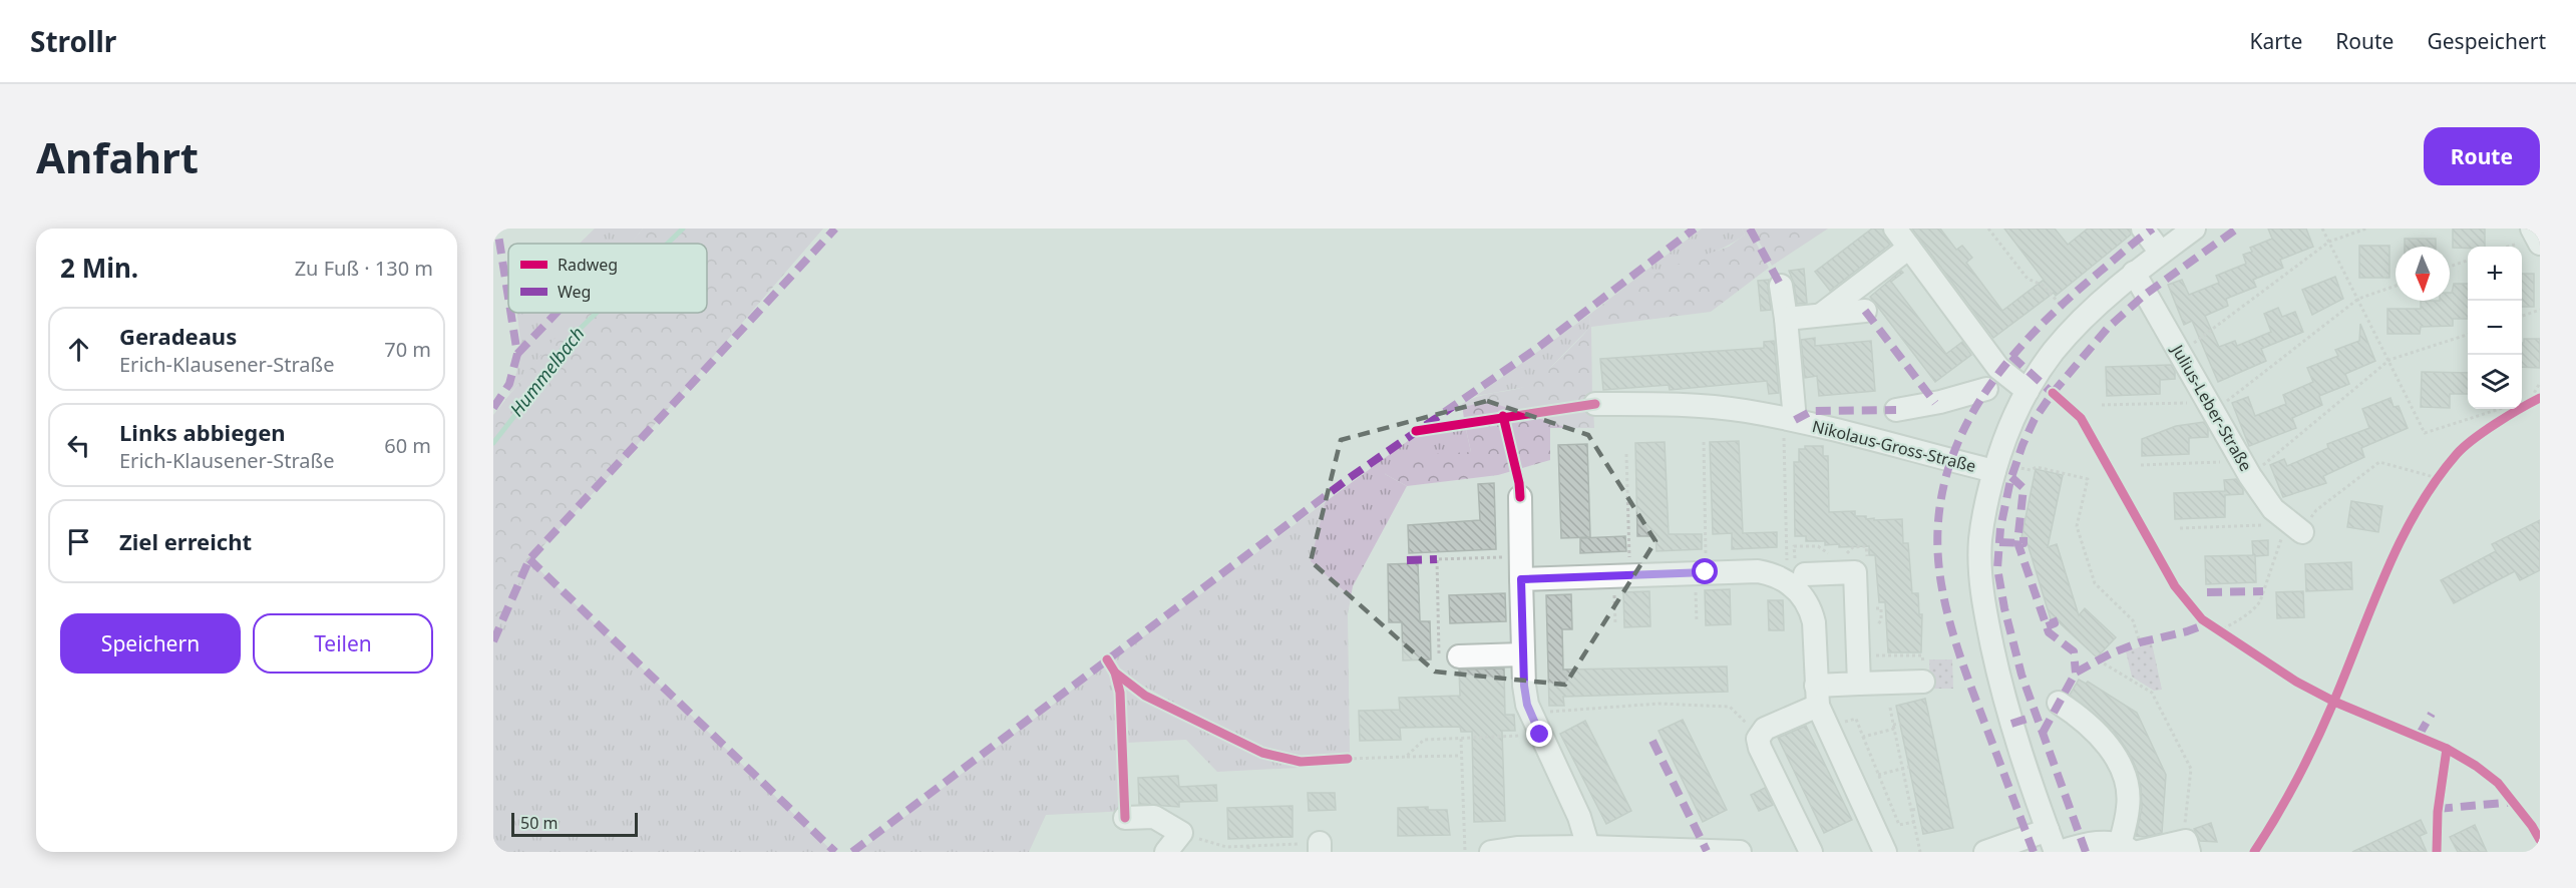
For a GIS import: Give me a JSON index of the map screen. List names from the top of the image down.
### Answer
{
  "streets": {
    "street": ["Julius-Leber-Straße", "Nikolaus-Gross-Straße"]
  },
  "water": ["Hummelbach"],
  "legend": ["Radweg", "Weg"],
  "scale_bar": "50 m",
  "north": "bottom",
  "page": {
    "header": "Strollr",
    "nav": ["Karte", "Route", "Gespeichert"],
    "buttons": [
      "Route",
      ["Speichern", "Teilen"]
    ],
    "title": "Anfahrt",
    "heading": ["2 Min.", "Zu Fuß · 130 m"],
    "map_buttons": ["+", "−"],
    "list": [
      ["Geradeaus", "Erich-Klausener-Straße", "70 m"],
      ["Links abbiegen", "Erich-Klausener-Straße", "60 m"],
      "Ziel erreicht"
    ],
    "scale": "50 m"
  }
}
